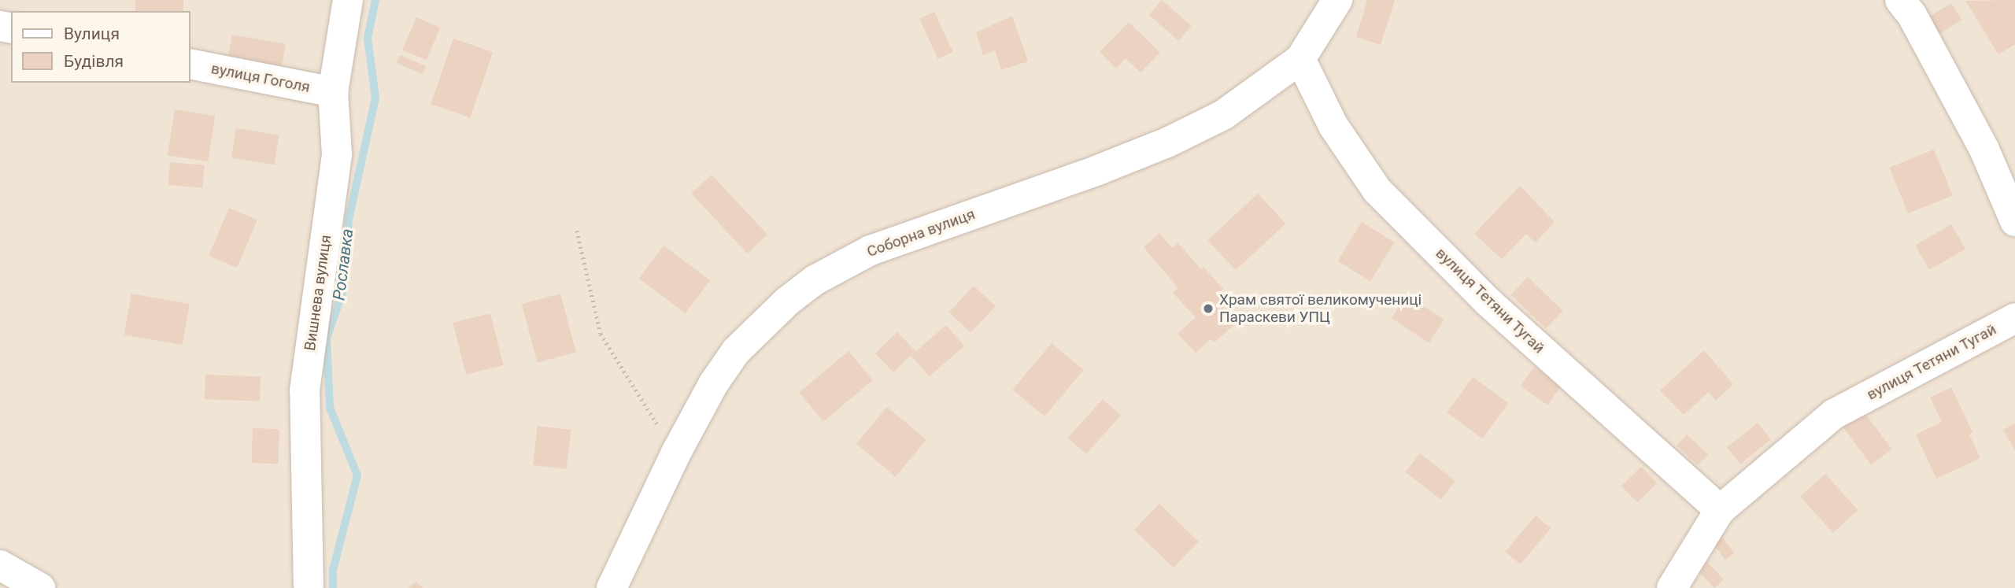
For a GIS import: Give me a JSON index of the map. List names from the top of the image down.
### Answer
{
  "streets": {
    "street": [
      "вулиця Гоголя",
      "Соборна вулиця",
      "Вишнева вулиця",
      "вулиця Тетяни Тугай"
    ]
  },
  "crossings": [
    ["вулиця Гоголя", "Вишнева вулиця"],
    ["Соборна вулиця", "вулиця Тетяни Тугай"]
  ],
  "water": ["Рославка"],
  "places": ["Храм святої великомучениці Параскеви УПЦ"],
  "legend": ["Вулиця", "Будівля"]
}
